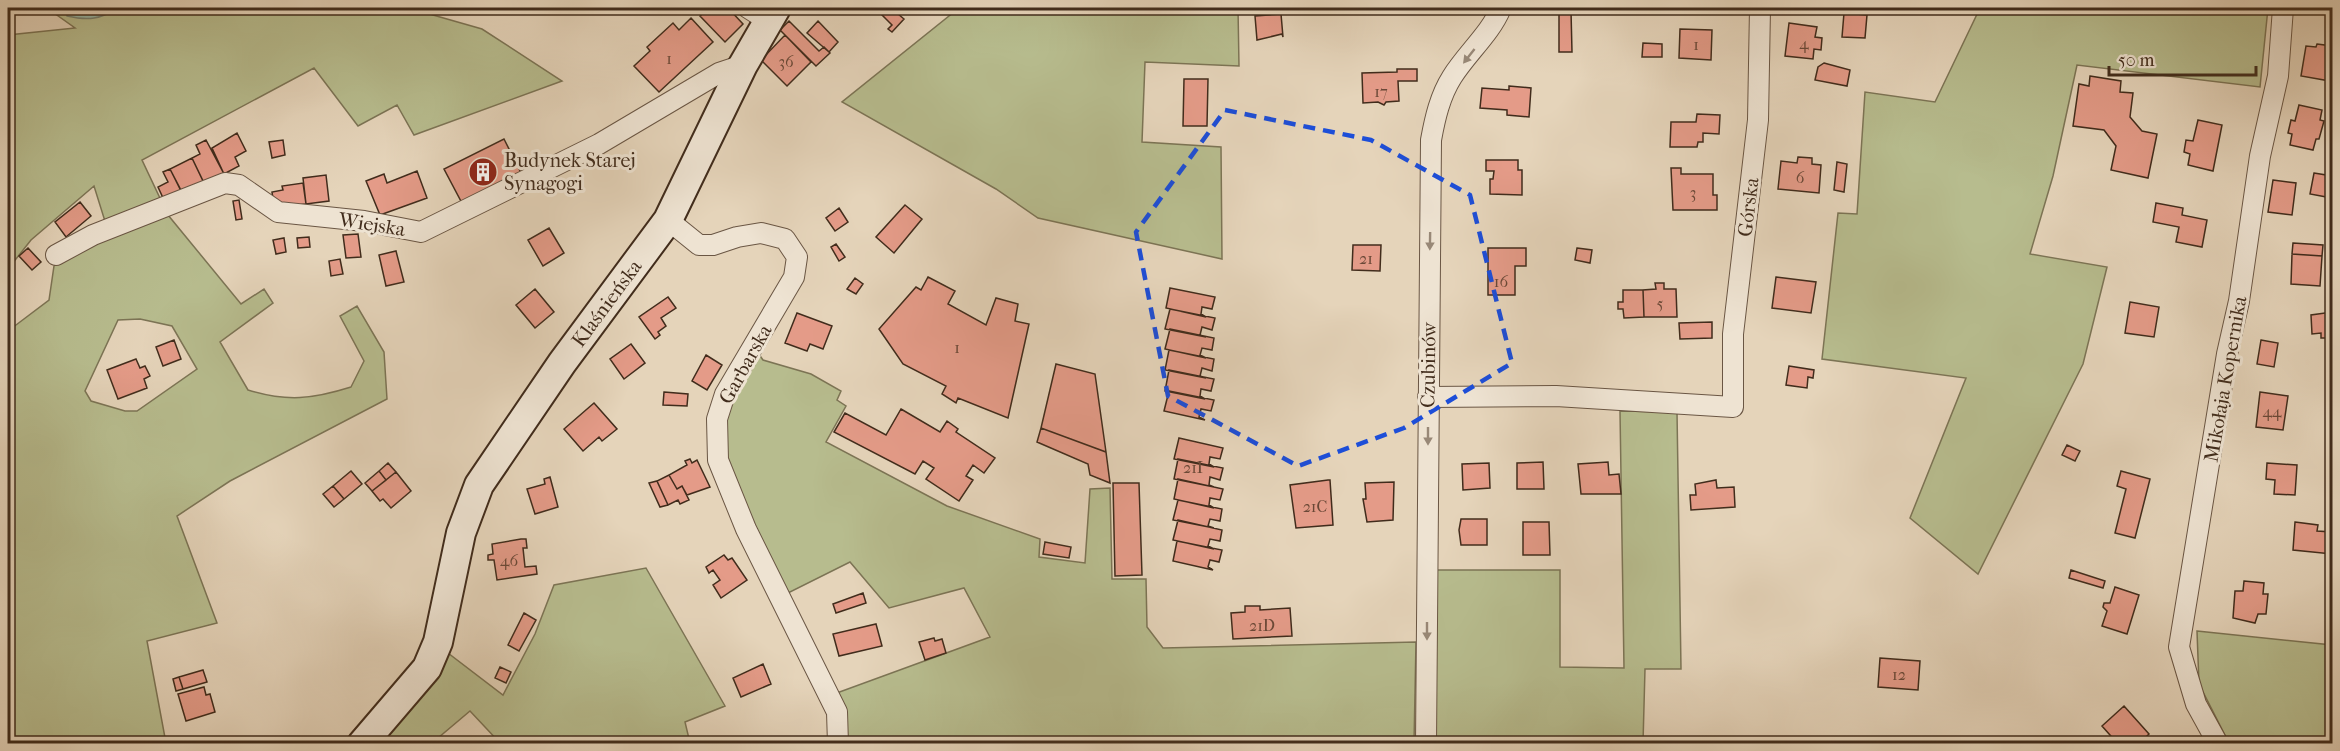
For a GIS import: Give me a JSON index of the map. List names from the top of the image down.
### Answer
{
  "streets": {
    "street": [
      "Górska",
      "Wiejska",
      "Klaśnieńska",
      "Garbarska",
      "Czubinów",
      "Mikołaja Kopernika"
    ]
  },
  "crossings": [
    ["Górska", "Czubinów"],
    ["Wiejska", "Klaśnieńska"],
    ["Klaśnieńska", "Garbarska"]
  ],
  "one_way": ["Czubinów"],
  "places": {
    "building": ["Budynek Starej Synagogi"]
  },
  "house_numbers": [
    "4",
    "1",
    "1",
    "36",
    "17",
    "6",
    "3",
    "21",
    "16",
    "5",
    "1",
    "44",
    "21I",
    "21C",
    "46",
    "21D",
    "12"
  ],
  "scale_bar": "50 m"
}
